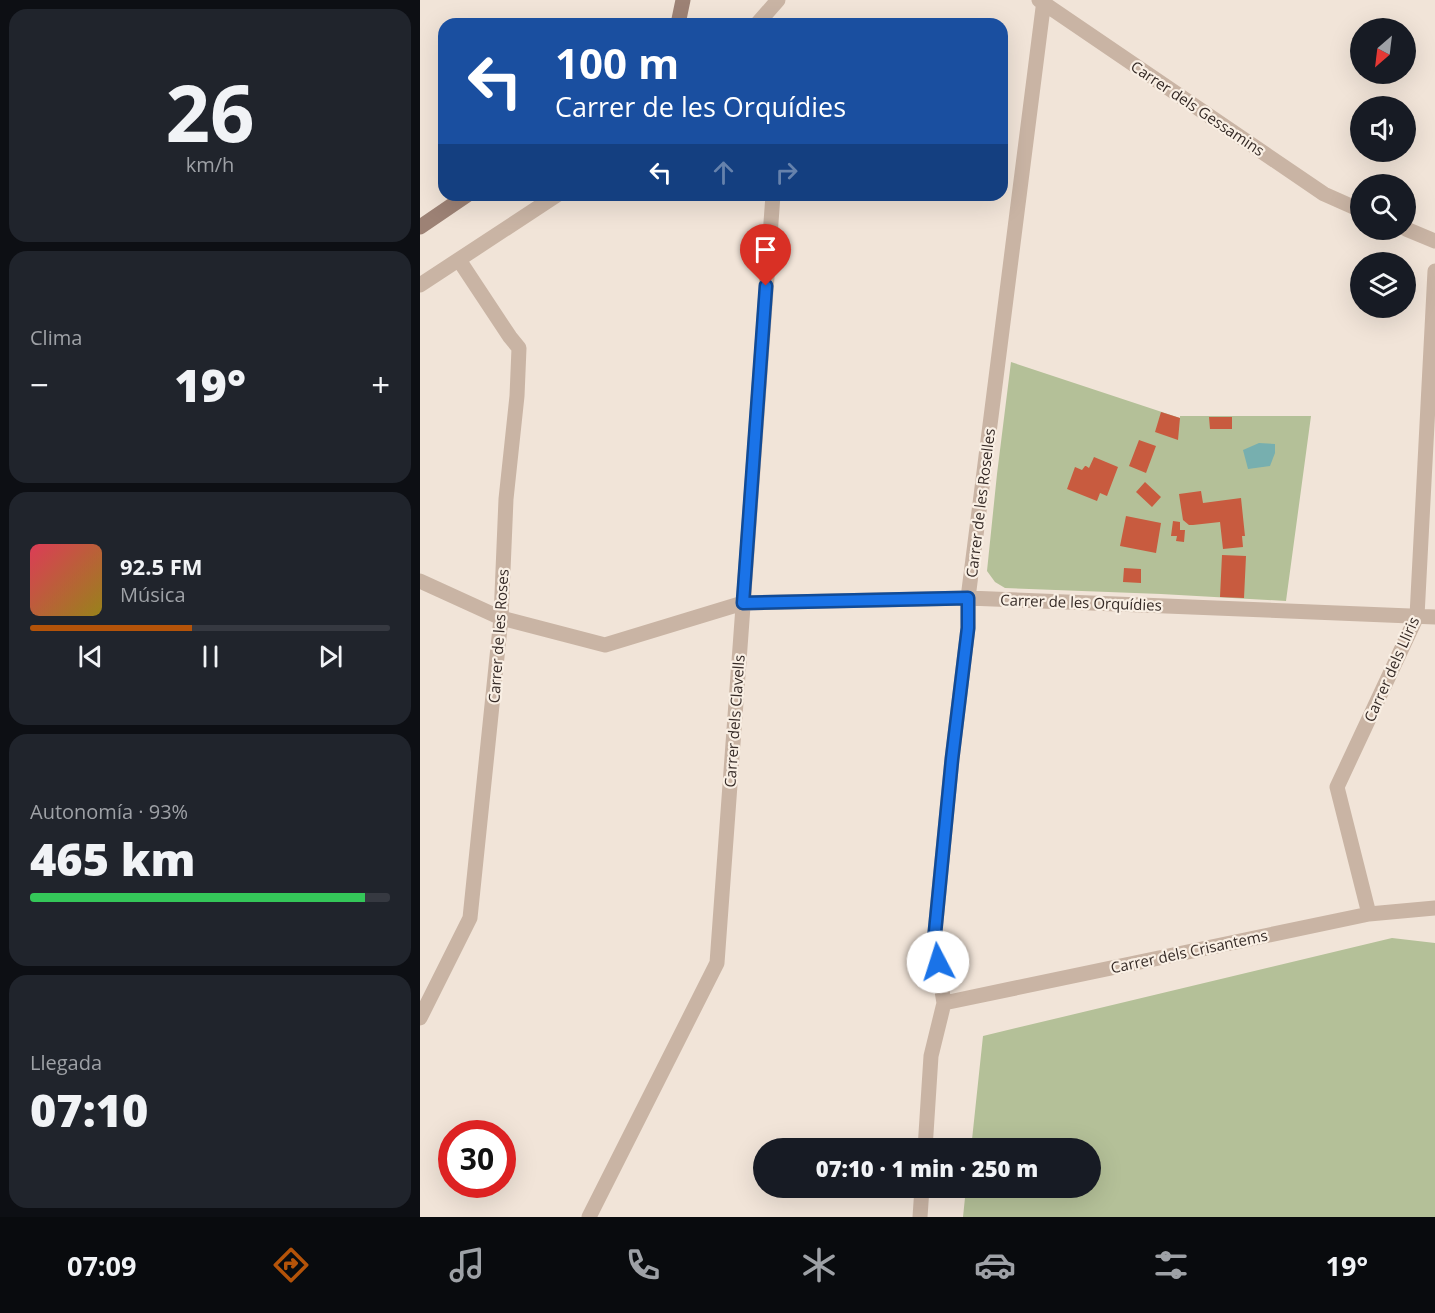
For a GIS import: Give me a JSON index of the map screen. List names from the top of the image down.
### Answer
{
  "streets": {
    "street": [
      "Carrer dels Gessamins",
      "Carrer de les Roselles",
      "Carrer de les Orquídies",
      "Carrer de les Roses",
      "Carrer dels Lliris",
      "Carrer dels Clavells",
      "Carrer dels Crisantems"
    ]
  },
  "crossings": [
    ["Carrer dels Gessamins", "Carrer de les Roselles"],
    ["Carrer de les Roselles", "Carrer de les Orquídies"],
    ["Carrer de les Roselles", "Carrer dels Crisantems"],
    ["Carrer de les Orquídies", "Carrer de les Roses"],
    ["Carrer de les Orquídies", "Carrer dels Lliris"],
    ["Carrer de les Orquídies", "Carrer dels Clavells"],
    ["Carrer dels Lliris", "Carrer dels Crisantems"]
  ],
  "north": "bottom left",
  "page": {
    "tile": [
      ["26", "km/h"],
      "Clima",
      ["Autonomía · 93%", "465 km"],
      ["Llegada", "07:10"]
    ],
    "turn": ["100 m", "Carrer de les Orquídies"],
    "heat": ["−", "19°", "+"],
    "song": ["92.5 FM", "Música"],
    "limit": "30",
    "trip": "07:10 · 1 min · 250 m",
    "tabs": ["07:09", "19°"]
  }
}
